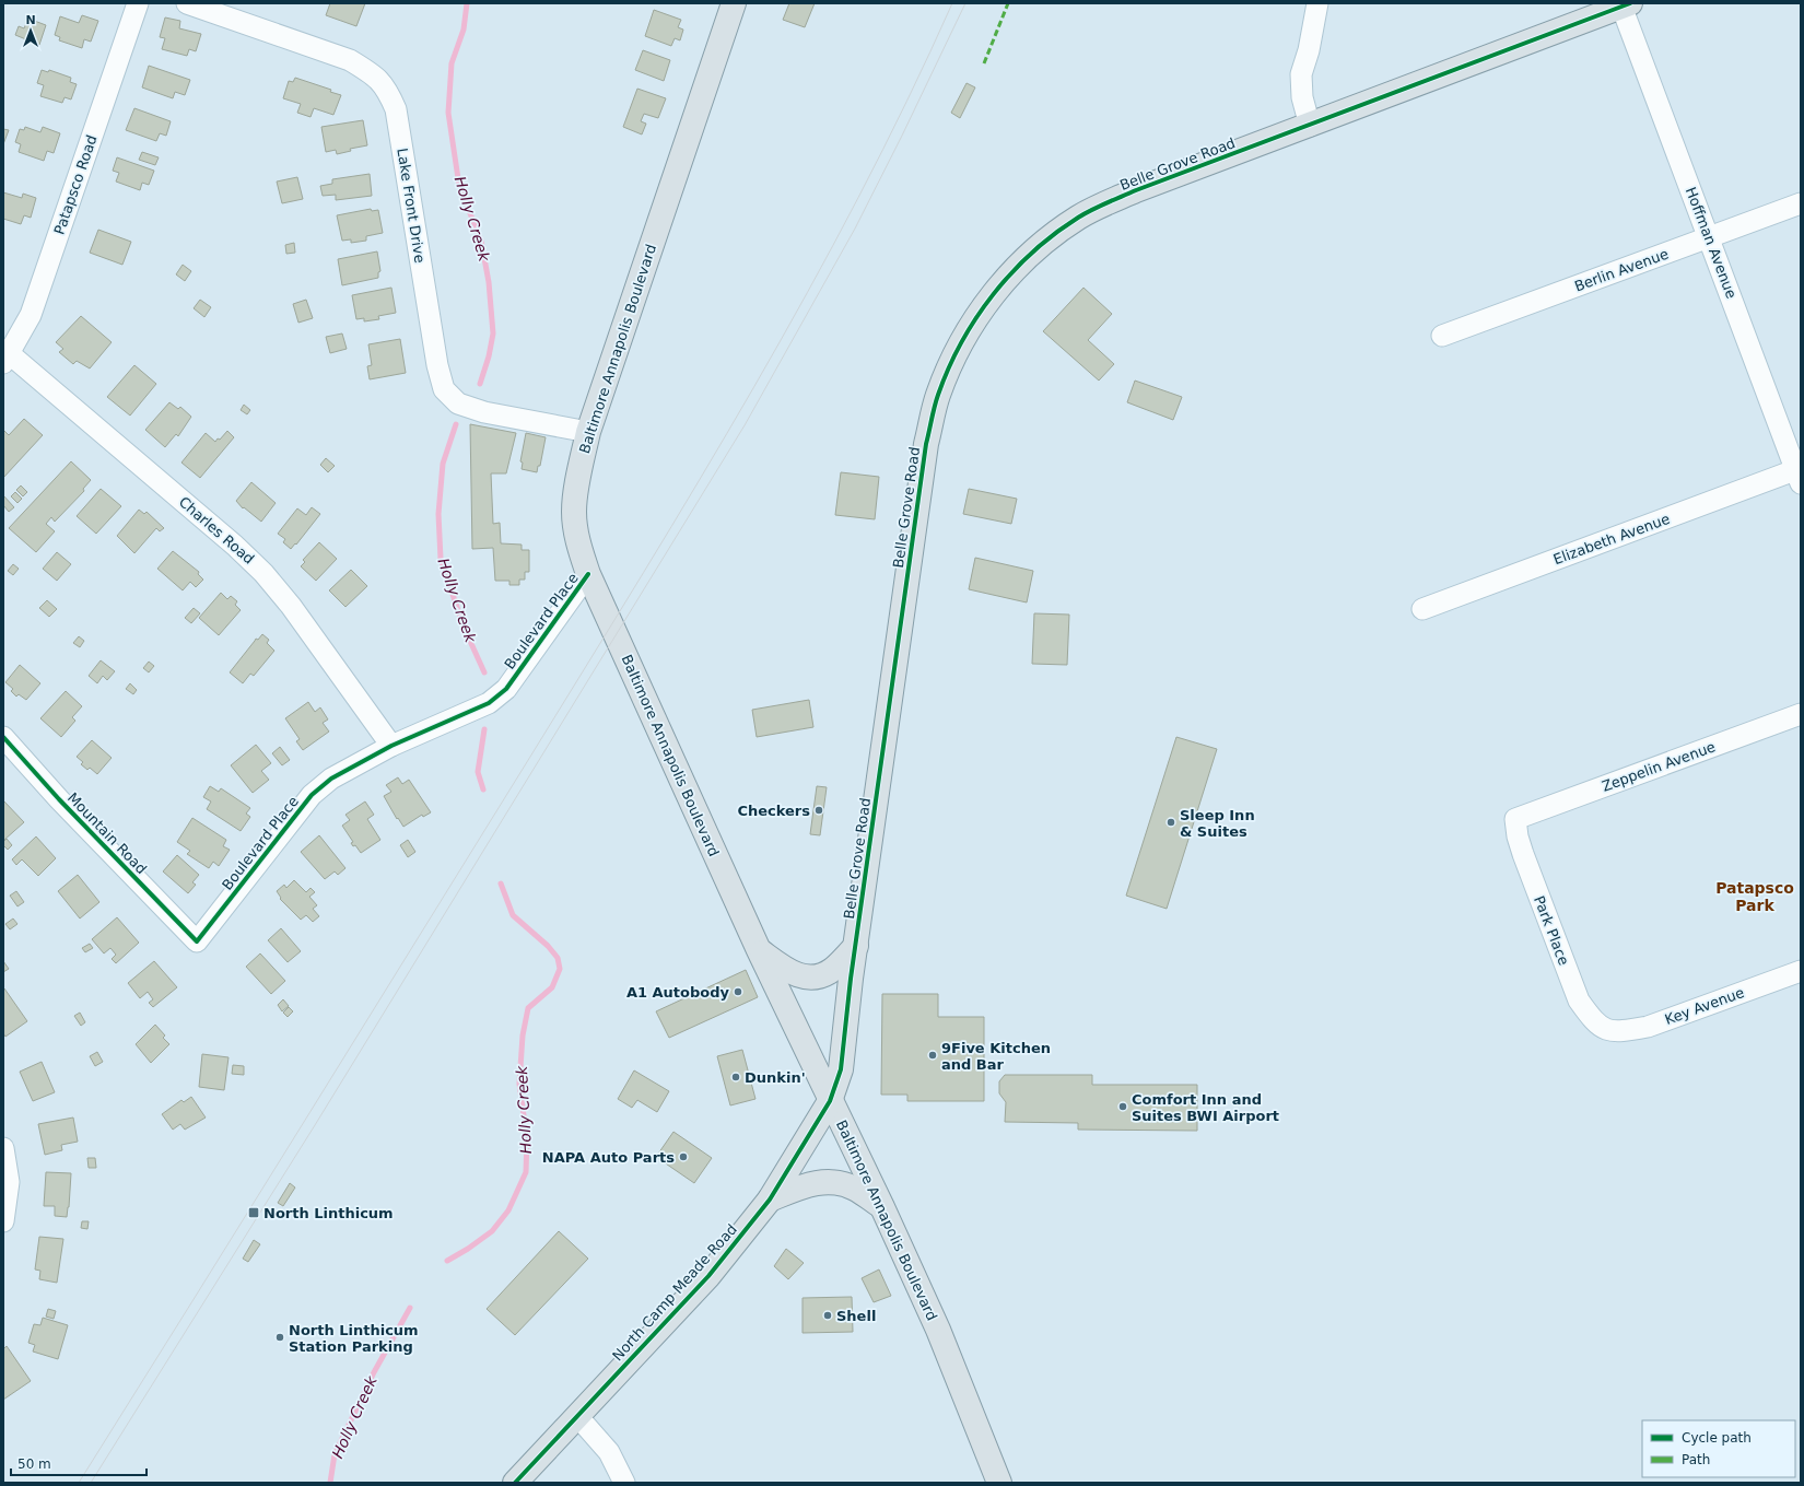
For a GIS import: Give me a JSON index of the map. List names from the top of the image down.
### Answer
{
  "streets": {
    "main road": ["Belle Grove Road", "Baltimore Annapolis Boulevard", "North Camp Meade Road"],
    "street": [
      "Patapsco Road",
      "Lake Front Drive",
      "Hoffman Avenue",
      "Berlin Avenue",
      "Charles Road",
      "Elizabeth Avenue",
      "Boulevard Place",
      "Zeppelin Avenue",
      "Mountain Road",
      "Park Place",
      "Key Avenue"
    ]
  },
  "crossings": [
    ["Belle Grove Road", "Hoffman Avenue"],
    ["Belle Grove Road", "Baltimore Annapolis Boulevard"],
    ["Belle Grove Road", "North Camp Meade Road"],
    ["Patapsco Road", "Charles Road"],
    ["Lake Front Drive", "Baltimore Annapolis Boulevard"],
    ["Hoffman Avenue", "Berlin Avenue"],
    ["Hoffman Avenue", "Elizabeth Avenue"],
    ["Baltimore Annapolis Boulevard", "Boulevard Place"],
    ["Baltimore Annapolis Boulevard", "North Camp Meade Road"],
    ["Charles Road", "Boulevard Place"],
    ["Boulevard Place", "Mountain Road"],
    ["Zeppelin Avenue", "Park Place"],
    ["Park Place", "Key Avenue"]
  ],
  "districts": ["Patapsco Park"],
  "water": ["Holly Creek"],
  "places": {
    "other": [
      "Checkers",
      "Sleep Inn & Suites",
      "A1 Autobody",
      "9Five Kitchen and Bar",
      "Dunkin'",
      "Comfort Inn and Suites BWI Airport",
      "NAPA Auto Parts",
      "Shell",
      "North Linthicum Station Parking"
    ],
    "transit": ["North Linthicum"]
  },
  "legend": ["Cycle path", "Path"],
  "scale_bar": "50 m",
  "north": "top"
}
